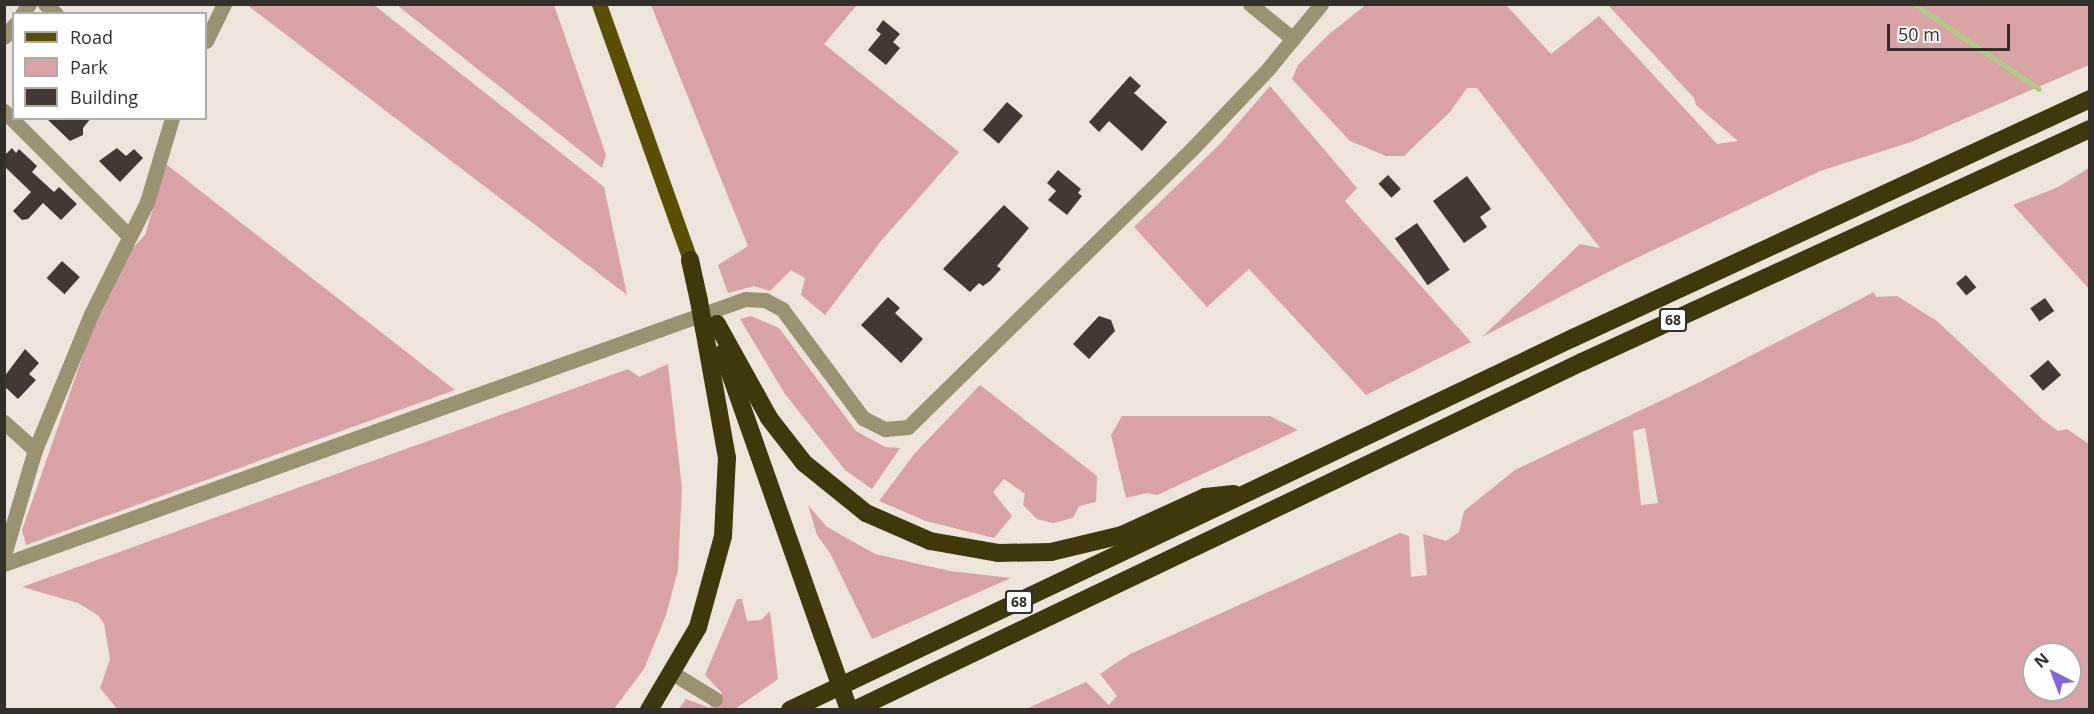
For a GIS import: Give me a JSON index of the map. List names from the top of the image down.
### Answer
{
  "streets": {
    "highway": ["68"]
  },
  "legend": ["Road", "Park", "Building"],
  "scale_bar": "50 m",
  "north": "top left"
}
